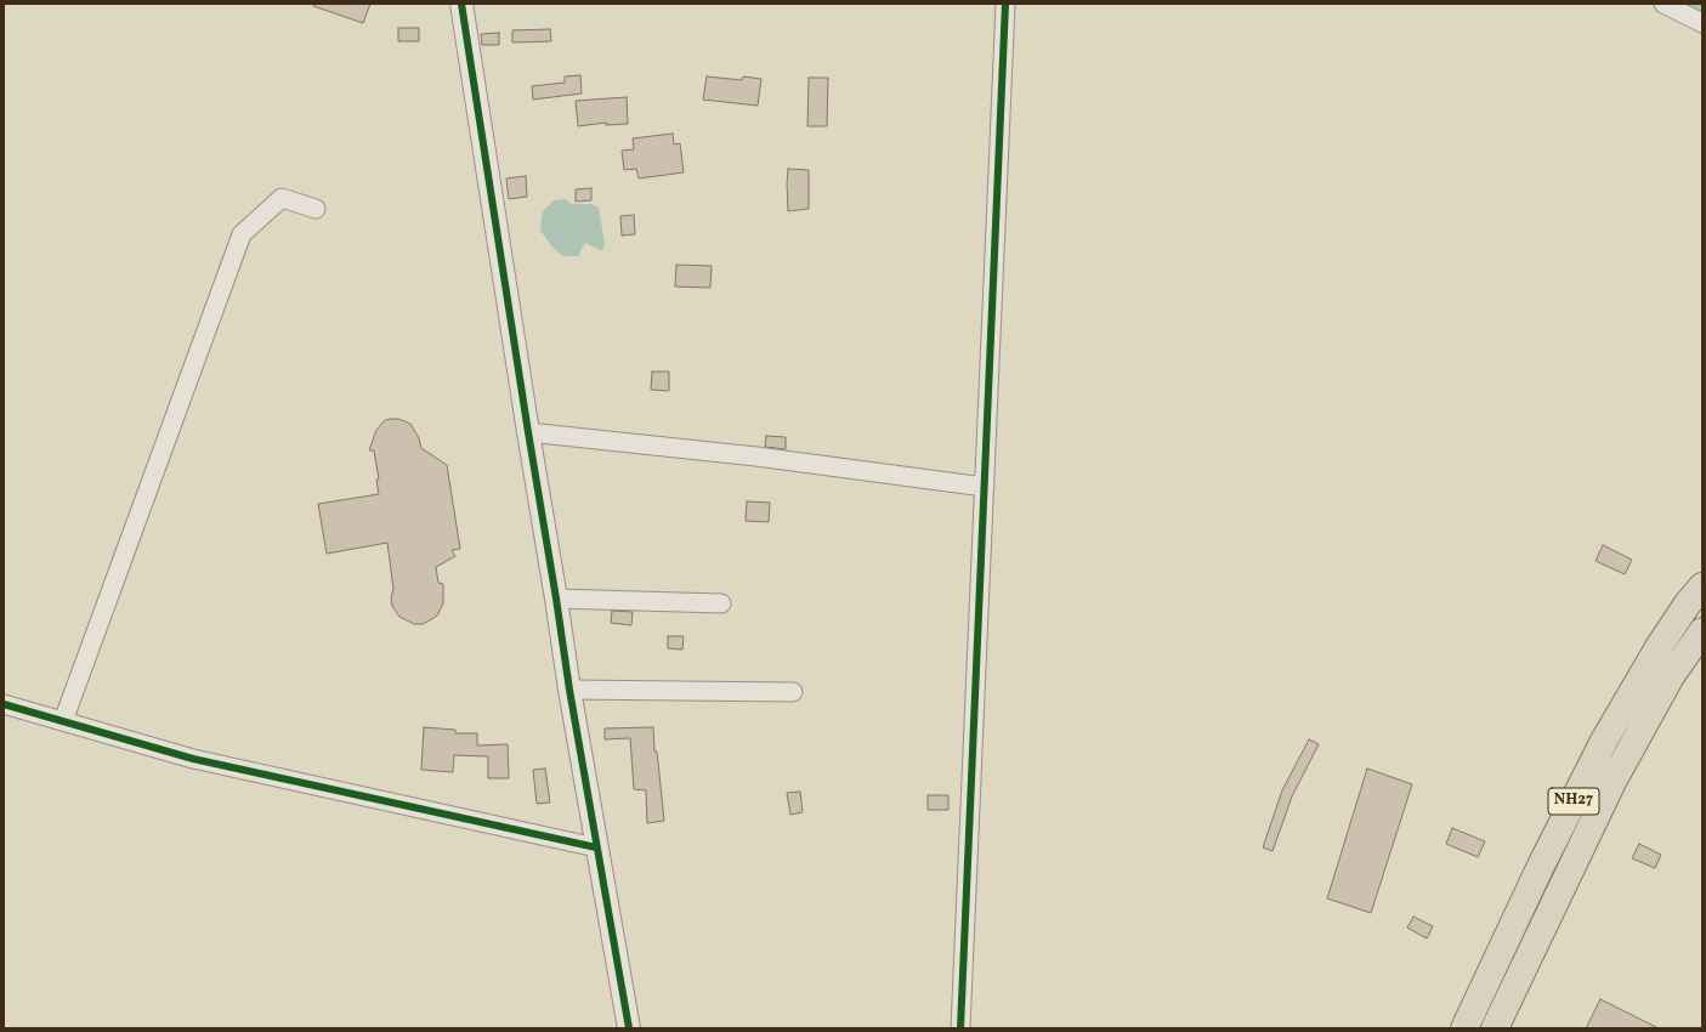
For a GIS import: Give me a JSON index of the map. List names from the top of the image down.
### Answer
{
  "streets": {
    "highway": ["NH27"]
  }
}
